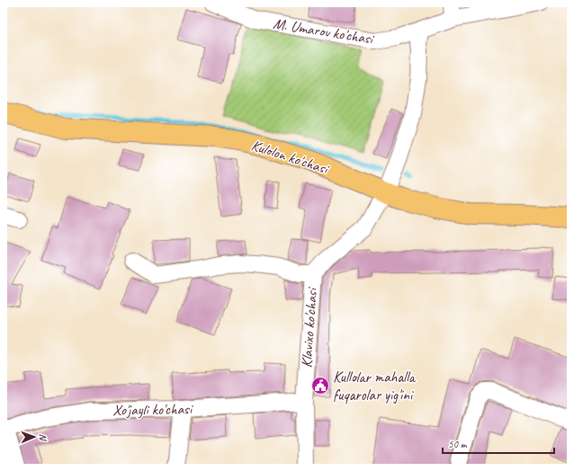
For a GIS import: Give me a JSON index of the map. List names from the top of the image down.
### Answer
{
  "streets": {
    "main road": ["Kulolon ko'chasi"],
    "street": ["M. Umarov ko'chasi", "Klavixo ko'chasi", "Xo'jayli ko'chasi"]
  },
  "crossings": [
    ["M. Umarov ko'chasi", "Klavixo ko'chasi"],
    ["Kulolon ko'chasi", "Klavixo ko'chasi"],
    ["Klavixo ko'chasi", "Xo'jayli ko'chasi"]
  ],
  "places": {
    "public building": ["Kullolar mahalla fuqarolar yig'ini"]
  },
  "scale_bar": "50 m",
  "north": "right"
}
